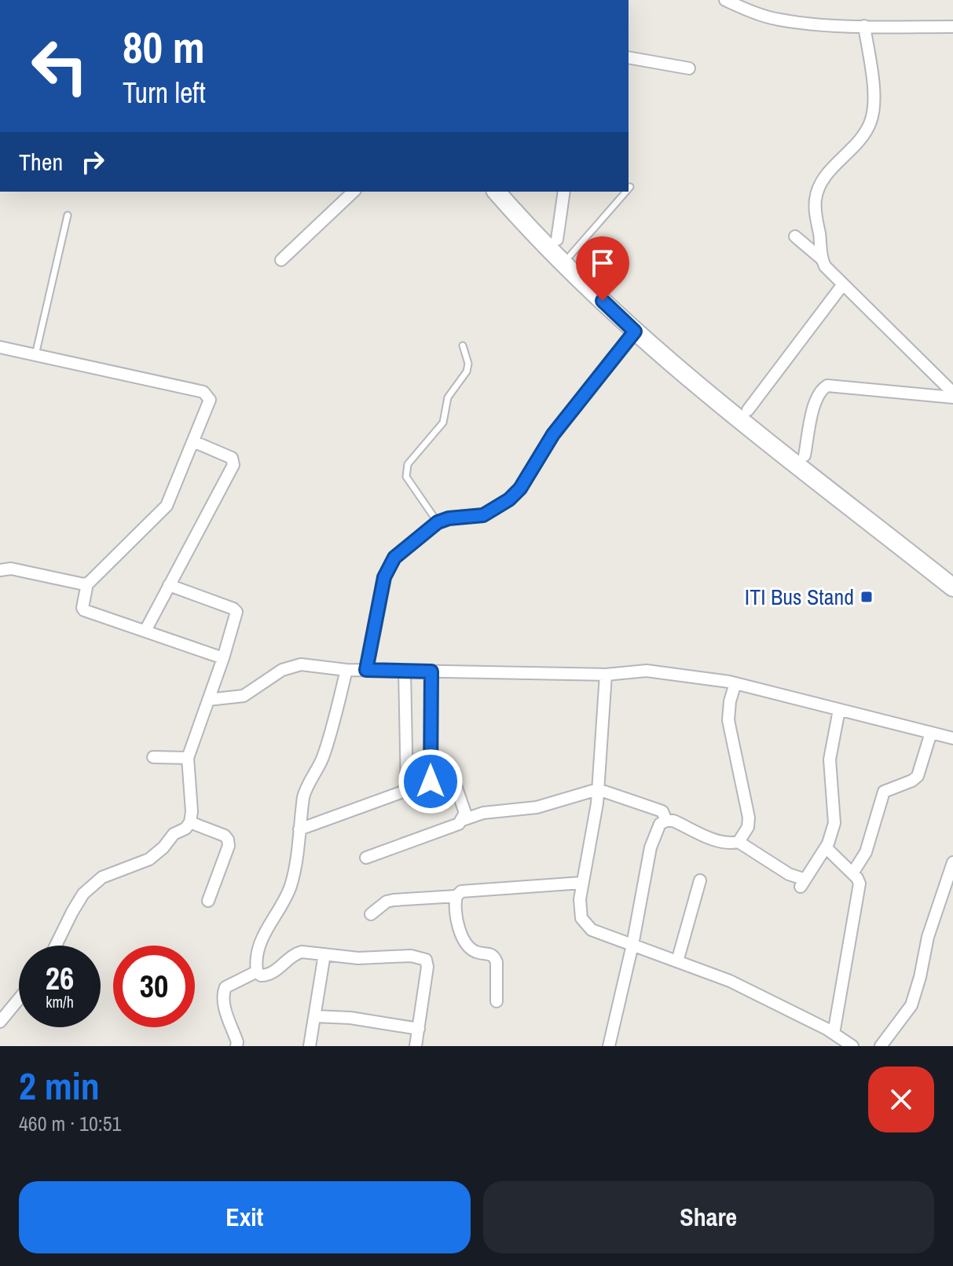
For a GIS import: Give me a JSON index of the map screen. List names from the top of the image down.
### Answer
{
  "places": {
    "transit": ["ITI Bus Stand"]
  },
  "page": {
    "turn": ["80 m", "Turn left"],
    "then": "Then",
    "speed": "26 km/h",
    "limit": "30",
    "heading": ["2 min", "460 m · 10:51"],
    "buttons": ["Exit", "Share"]
  }
}
